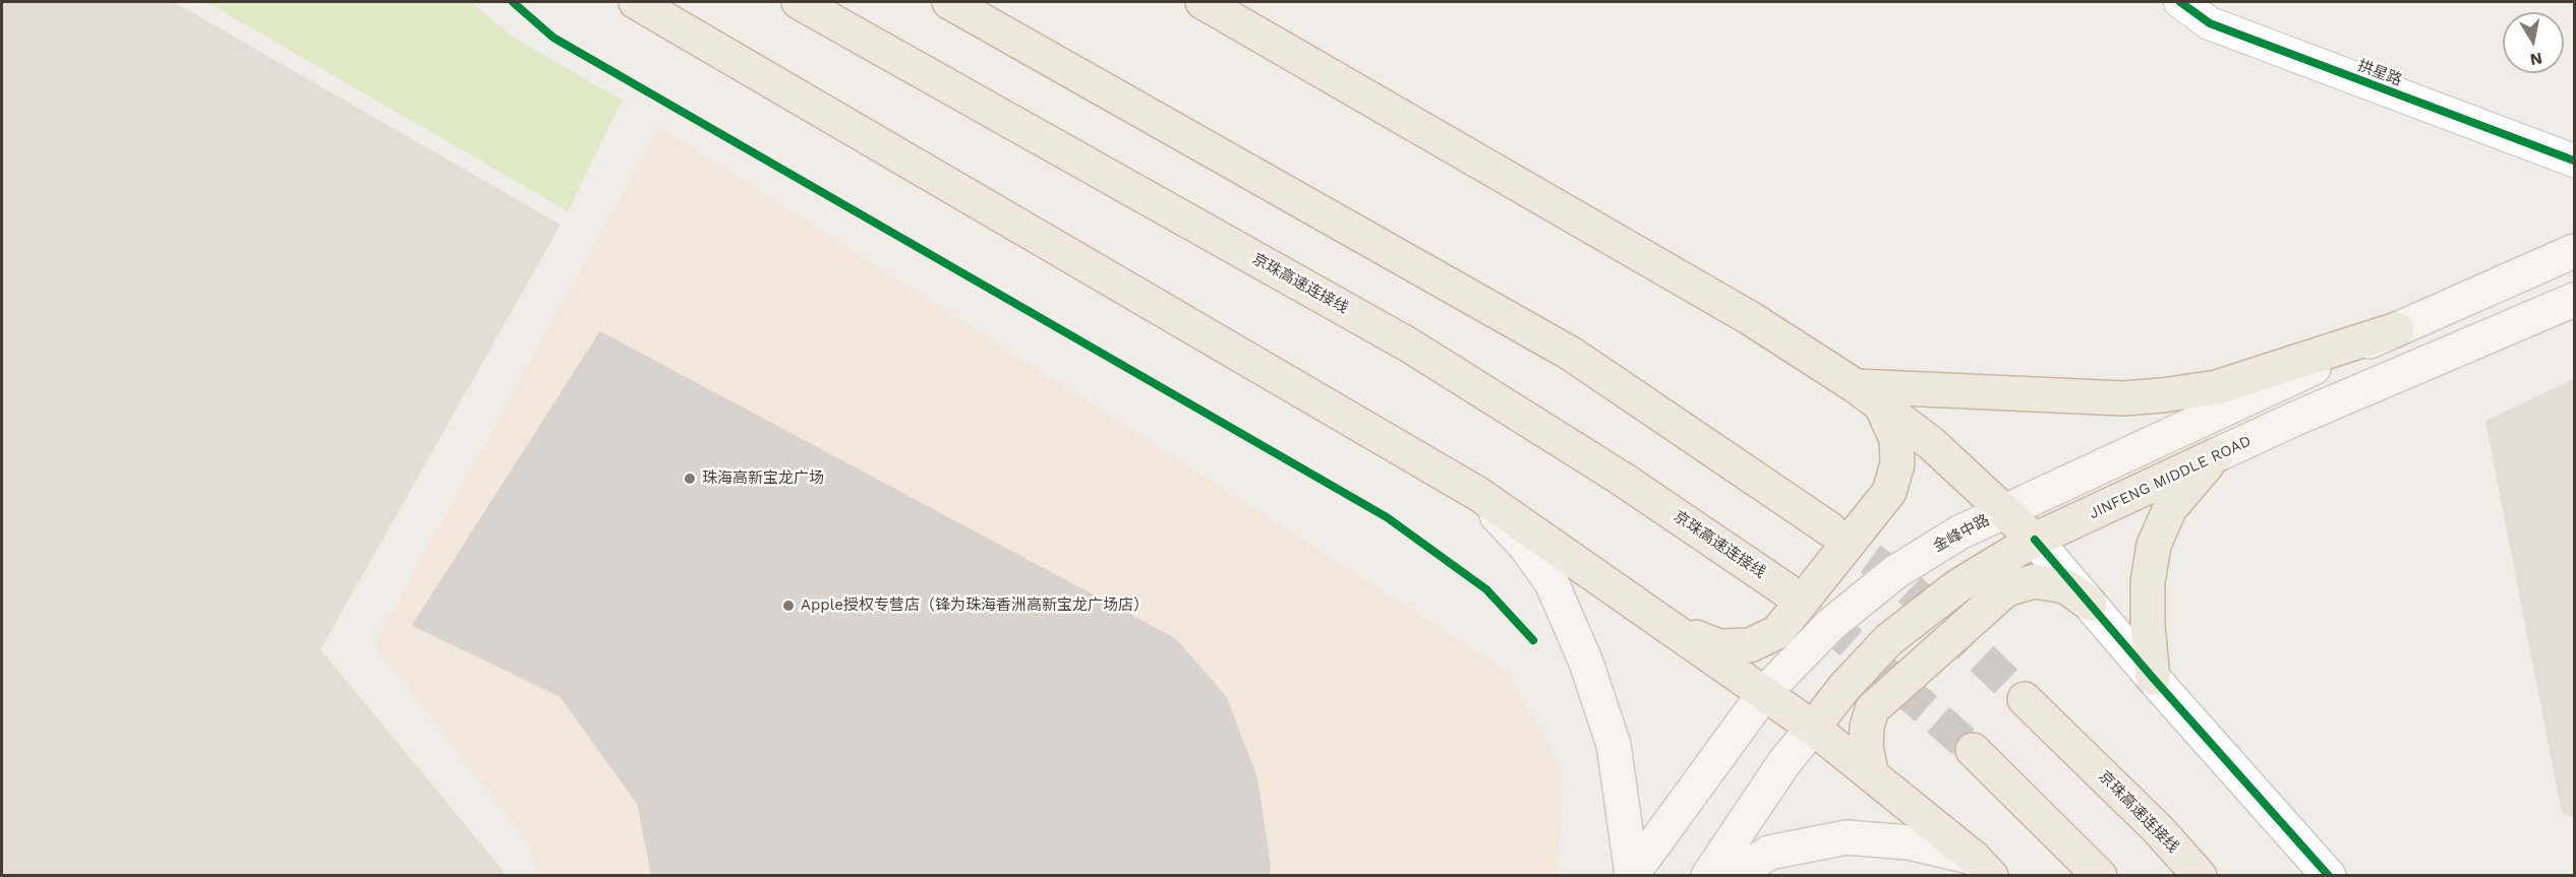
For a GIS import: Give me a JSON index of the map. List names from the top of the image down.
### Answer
{
  "streets": {
    "highway": ["京珠高速连接线", "JINFENG MIDDLE ROAD"],
    "main road": ["金峰中路"],
    "street": ["拱星路"]
  },
  "places": ["珠海高新宝龙广场", "Apple授权专营店（锋为珠海香洲高新宝龙广场店）"],
  "north": "bottom"
}
